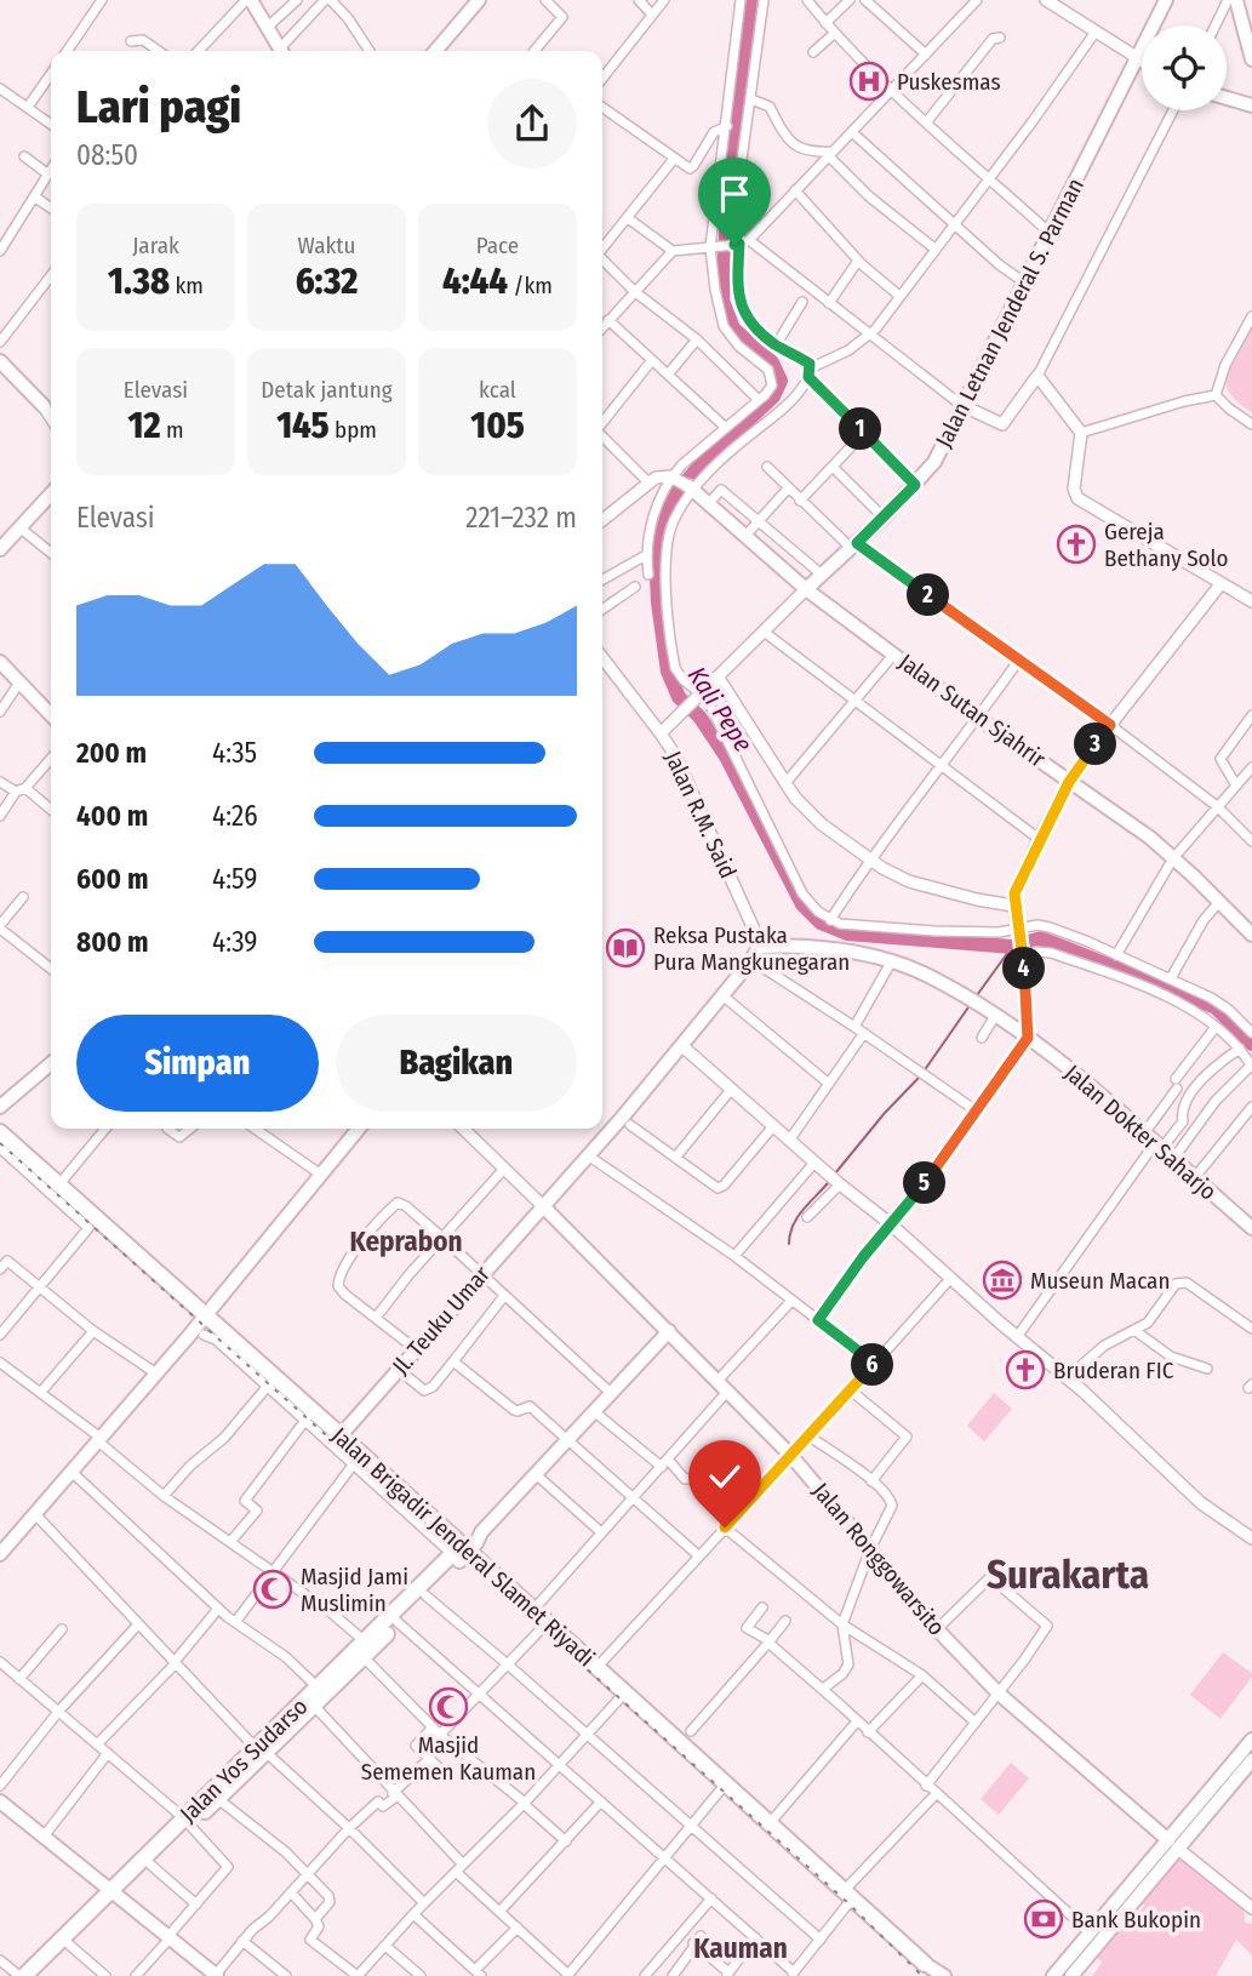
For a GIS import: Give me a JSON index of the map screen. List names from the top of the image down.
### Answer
{
  "streets": {
    "main road": [
      "Jalan Letnan Jenderal S. Parman",
      "Jalan Sutan Sjahrir",
      "Jalan Dokter Saharjo",
      "Jl. Teuku Umar",
      "Jalan Brigadir Jenderal Slamet Riyadi",
      "Jalan Ronggowarsito",
      "Jalan Yos Sudarso"
    ],
    "street": ["Jalan R.M. Said"]
  },
  "crossings": [
    ["Jalan Letnan Jenderal S. Parman", "Jalan Sutan Sjahrir"],
    ["Jalan Letnan Jenderal S. Parman", "Jalan R.M. Said"],
    ["Jalan R.M. Said", "Jalan Dokter Saharjo"],
    ["Jalan R.M. Said", "Jl. Teuku Umar"],
    ["Jalan Dokter Saharjo", "Jl. Teuku Umar"],
    ["Jl. Teuku Umar", "Jalan Brigadir Jenderal Slamet Riyadi"],
    ["Jl. Teuku Umar", "Jalan Ronggowarsito"],
    ["Jalan Brigadir Jenderal Slamet Riyadi", "Jalan Yos Sudarso"]
  ],
  "districts": ["Keprabon", "Surakarta", "Kauman"],
  "water": ["Kali Pepe"],
  "places": {
    "hospital": ["Puskesmas"],
    "church": ["Gereja Bethany Solo", "Bruderan FIC"],
    "library": ["Reksa Pustaka Pura Mangkunegaran"],
    "museum": ["Museun Macan"],
    "mosque": ["Masjid Jami Muslimin", "Masjid Sememen Kauman"],
    "bank": ["Bank Bukopin"]
  },
  "page": {
    "heading": ["Lari pagi", "08:50"],
    "stats": [
      ["Jarak", "1.38 km"],
      ["Waktu", "6:32"],
      ["Pace", "4:44 /km"],
      ["Elevasi", "12 m"],
      ["Detak jantung", "145 bpm"],
      ["kcal", "105"]
    ],
    "pins": [
      "1",
      "2",
      "3",
      "4",
      "5",
      "6"
    ],
    "chart": ["Elevasi", "221–232 m"],
    "list": [
      {
        "name": "200 m",
        "note": "4:35"
      },
      {
        "name": "400 m",
        "note": "4:26"
      },
      {
        "name": "600 m",
        "note": "4:59"
      },
      {
        "name": "800 m",
        "note": "4:39"
      }
    ],
    "buttons": ["Simpan", "Bagikan"]
  }
}
